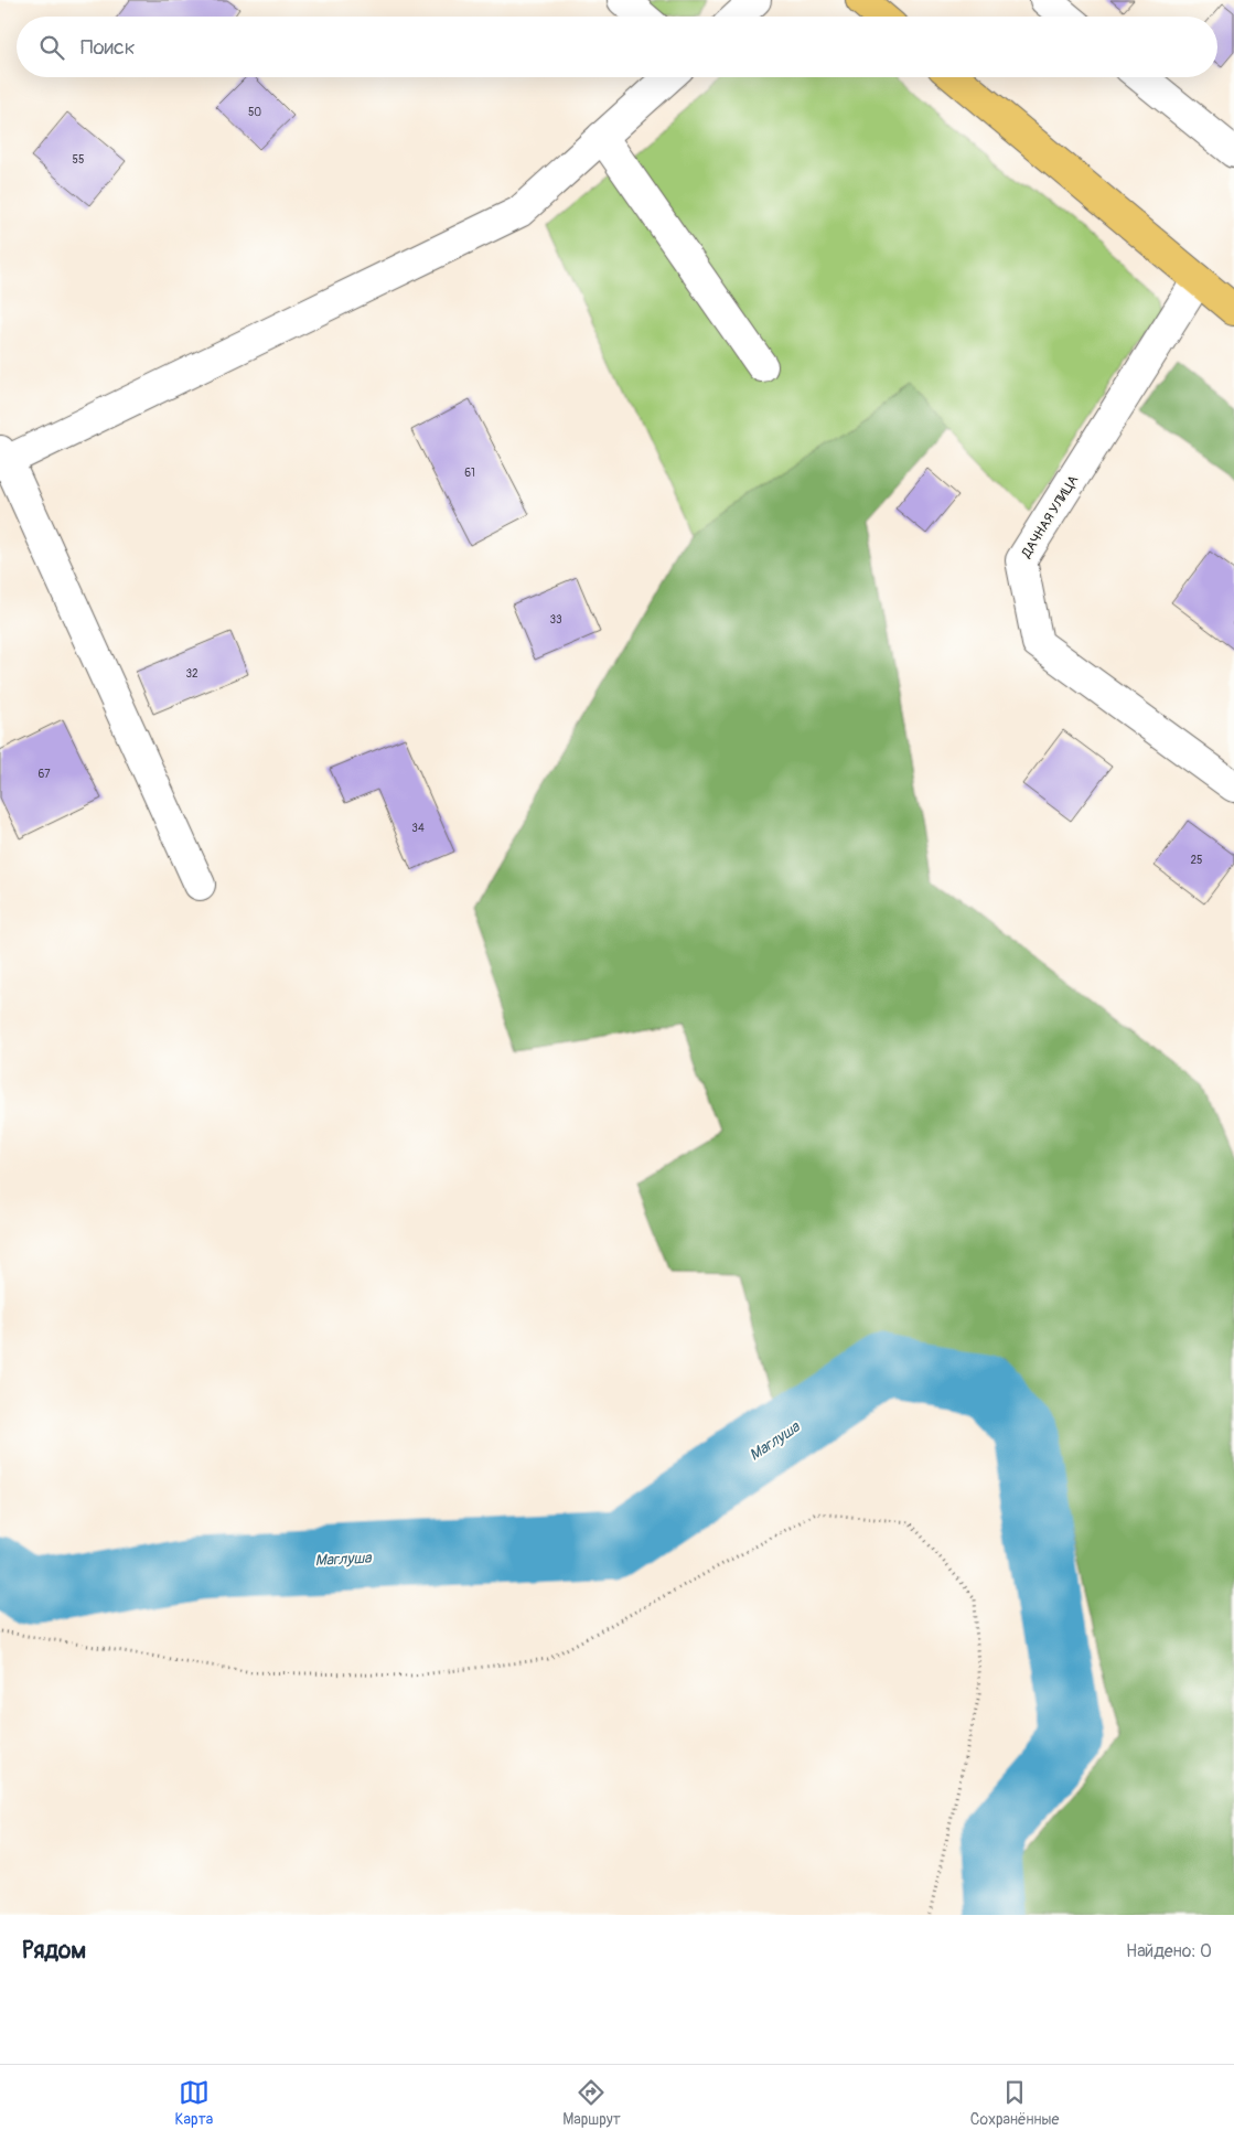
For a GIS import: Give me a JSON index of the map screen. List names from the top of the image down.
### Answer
{
  "streets": {
    "street": ["ДАЧНАЯ УЛИЦА"]
  },
  "water": ["Маглуша"],
  "house_numbers": [
    "50",
    "55",
    "61",
    "33",
    "32",
    "67",
    "34",
    "25"
  ],
  "page": {
    "search": "Поиск",
    "heading": ["Рядом", "Найдено: 0"],
    "nav": ["Карта", "Маршрут", "Сохранённые"]
  }
}
